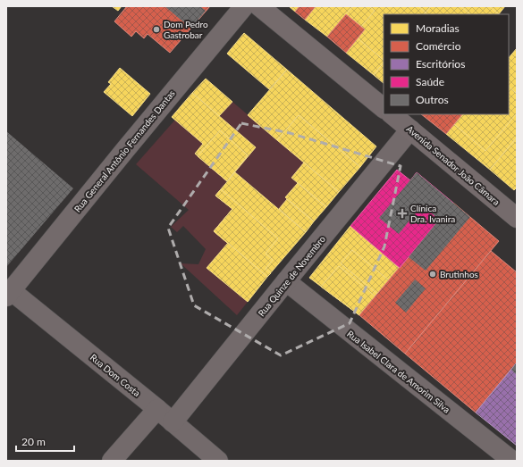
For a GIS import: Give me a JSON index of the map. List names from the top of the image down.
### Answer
{
  "streets": {
    "main road": ["Avenida Senador João Câmara"],
    "street": [
      "Rua General Antônio Fernandes Dantas",
      "Rua Quinze de Novembro",
      "Rua Isabel Clara de Amorim Silva",
      "Rua Dom Costa"
    ]
  },
  "crossings": [
    ["Rua General Antônio Fernandes Dantas", "Rua Dom Costa"],
    ["Avenida Senador João Câmara", "Rua Quinze de Novembro"],
    ["Rua Quinze de Novembro", "Rua Isabel Clara de Amorim Silva"],
    ["Rua Quinze de Novembro", "Rua Dom Costa"]
  ],
  "places": {
    "other": ["Dom Pedro Gastrobar", "Brutinhos"],
    "health": ["Clínica Dra. Ivanira"]
  },
  "legend": [
    "Moradias",
    "Comércio",
    "Escritórios",
    "Saúde",
    "Outros"
  ],
  "scale_bar": "20 m"
}
